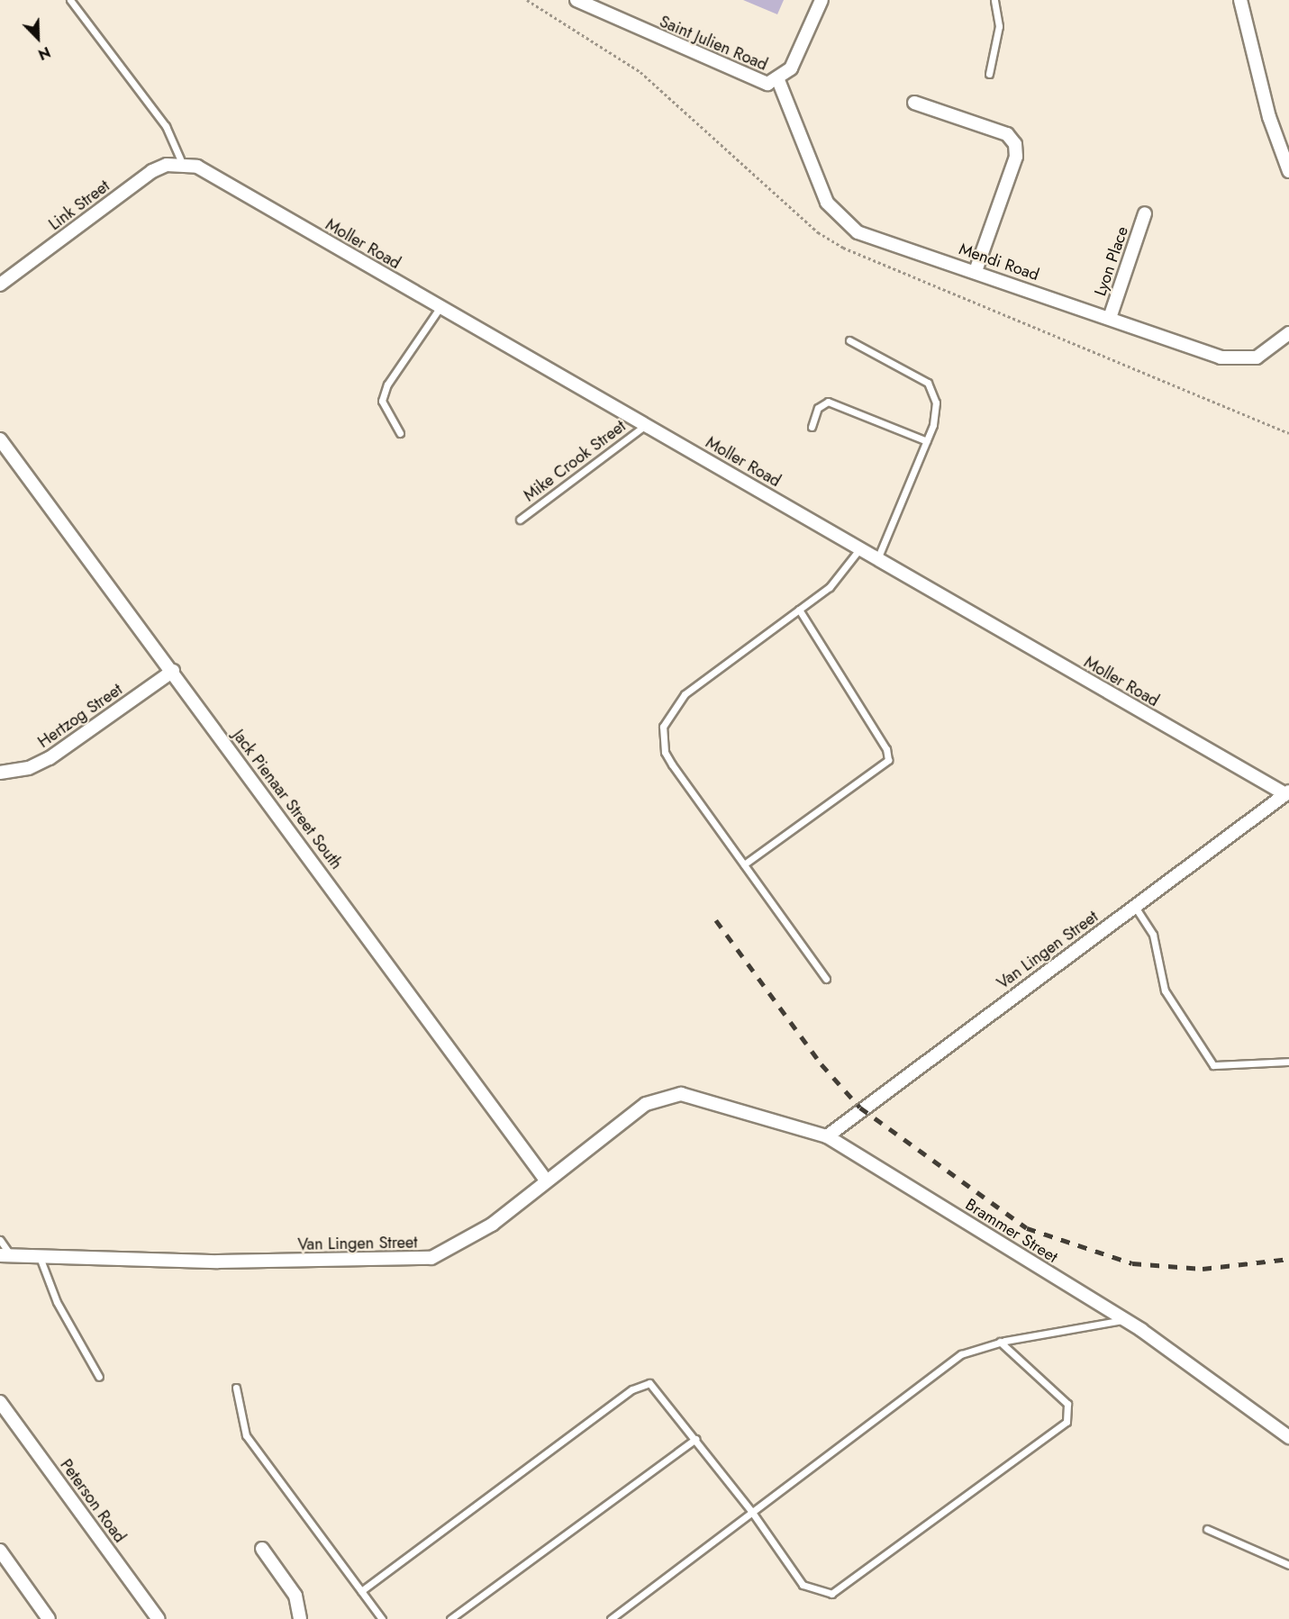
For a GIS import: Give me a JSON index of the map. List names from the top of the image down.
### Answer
{
  "streets": {
    "street": [
      "Saint Julien Road",
      "Link Street",
      "Moller Road",
      "Lyon Place",
      "Mendi Road",
      "Hertzog Street",
      "Jack Pienaar Street South",
      "Van Lingen Street",
      "Brammer Street",
      "Peterson Road"
    ],
    "lane": ["Mike Crook Street"]
  },
  "crossings": [
    ["Saint Julien Road", "Mendi Road"],
    ["Link Street", "Moller Road"],
    ["Moller Road", "Mike Crook Street"],
    ["Moller Road", "Van Lingen Street"],
    ["Lyon Place", "Mendi Road"],
    ["Hertzog Street", "Jack Pienaar Street South"],
    ["Jack Pienaar Street South", "Van Lingen Street"],
    ["Van Lingen Street", "Brammer Street"]
  ],
  "north": "bottom right"
}
